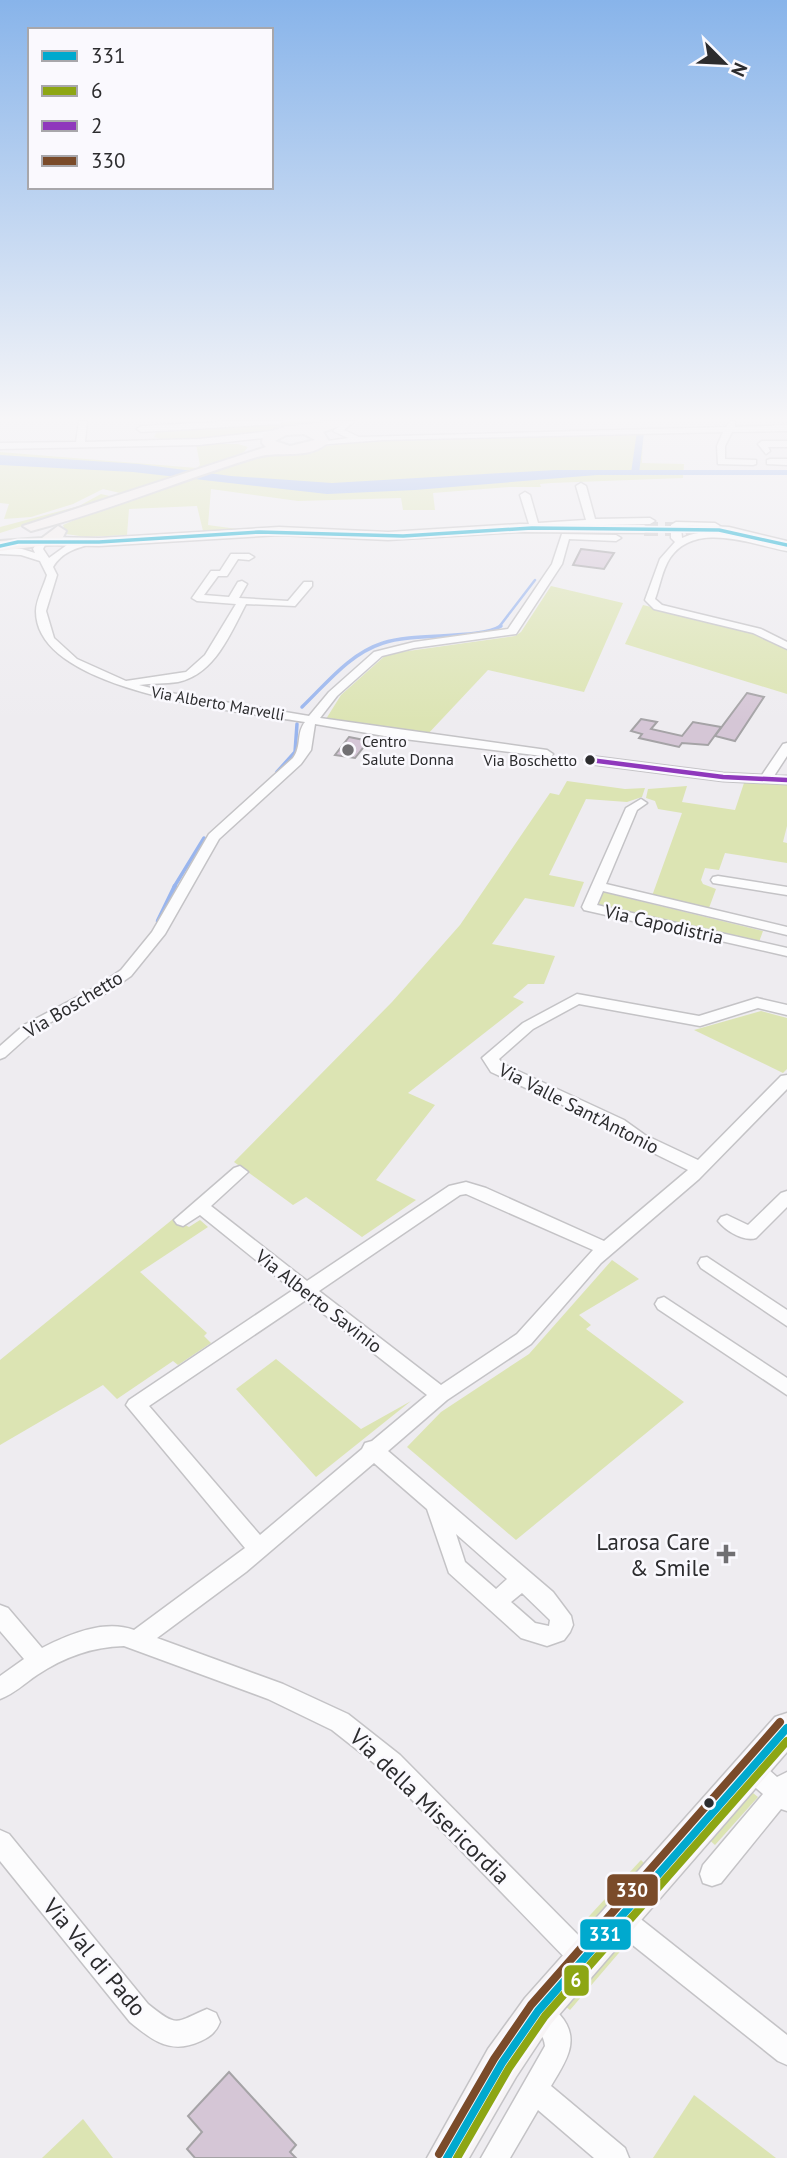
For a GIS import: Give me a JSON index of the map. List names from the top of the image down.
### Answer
{
  "streets": {
    "street": [
      "Via Alberto Marvelli",
      "Via Capodistria",
      "Via Boschetto",
      "Via Valle Sant'Antonio",
      "Via Alberto Savinio",
      "Via della Misericordia",
      "Via Val di Pado"
    ]
  },
  "crossings": [
    ["Via Alberto Marvelli", "Via Boschetto"]
  ],
  "places": {
    "other": ["Centro Salute Donna", "Via Boschetto"],
    "health": ["Larosa Care & Smile"]
  },
  "lines": [
    "transit line 331",
    "transit line 2",
    "transit line 330",
    "transit line 6"
  ],
  "legend": [
    "331",
    "6",
    "2",
    "330"
  ],
  "north": "bottom right"
}
